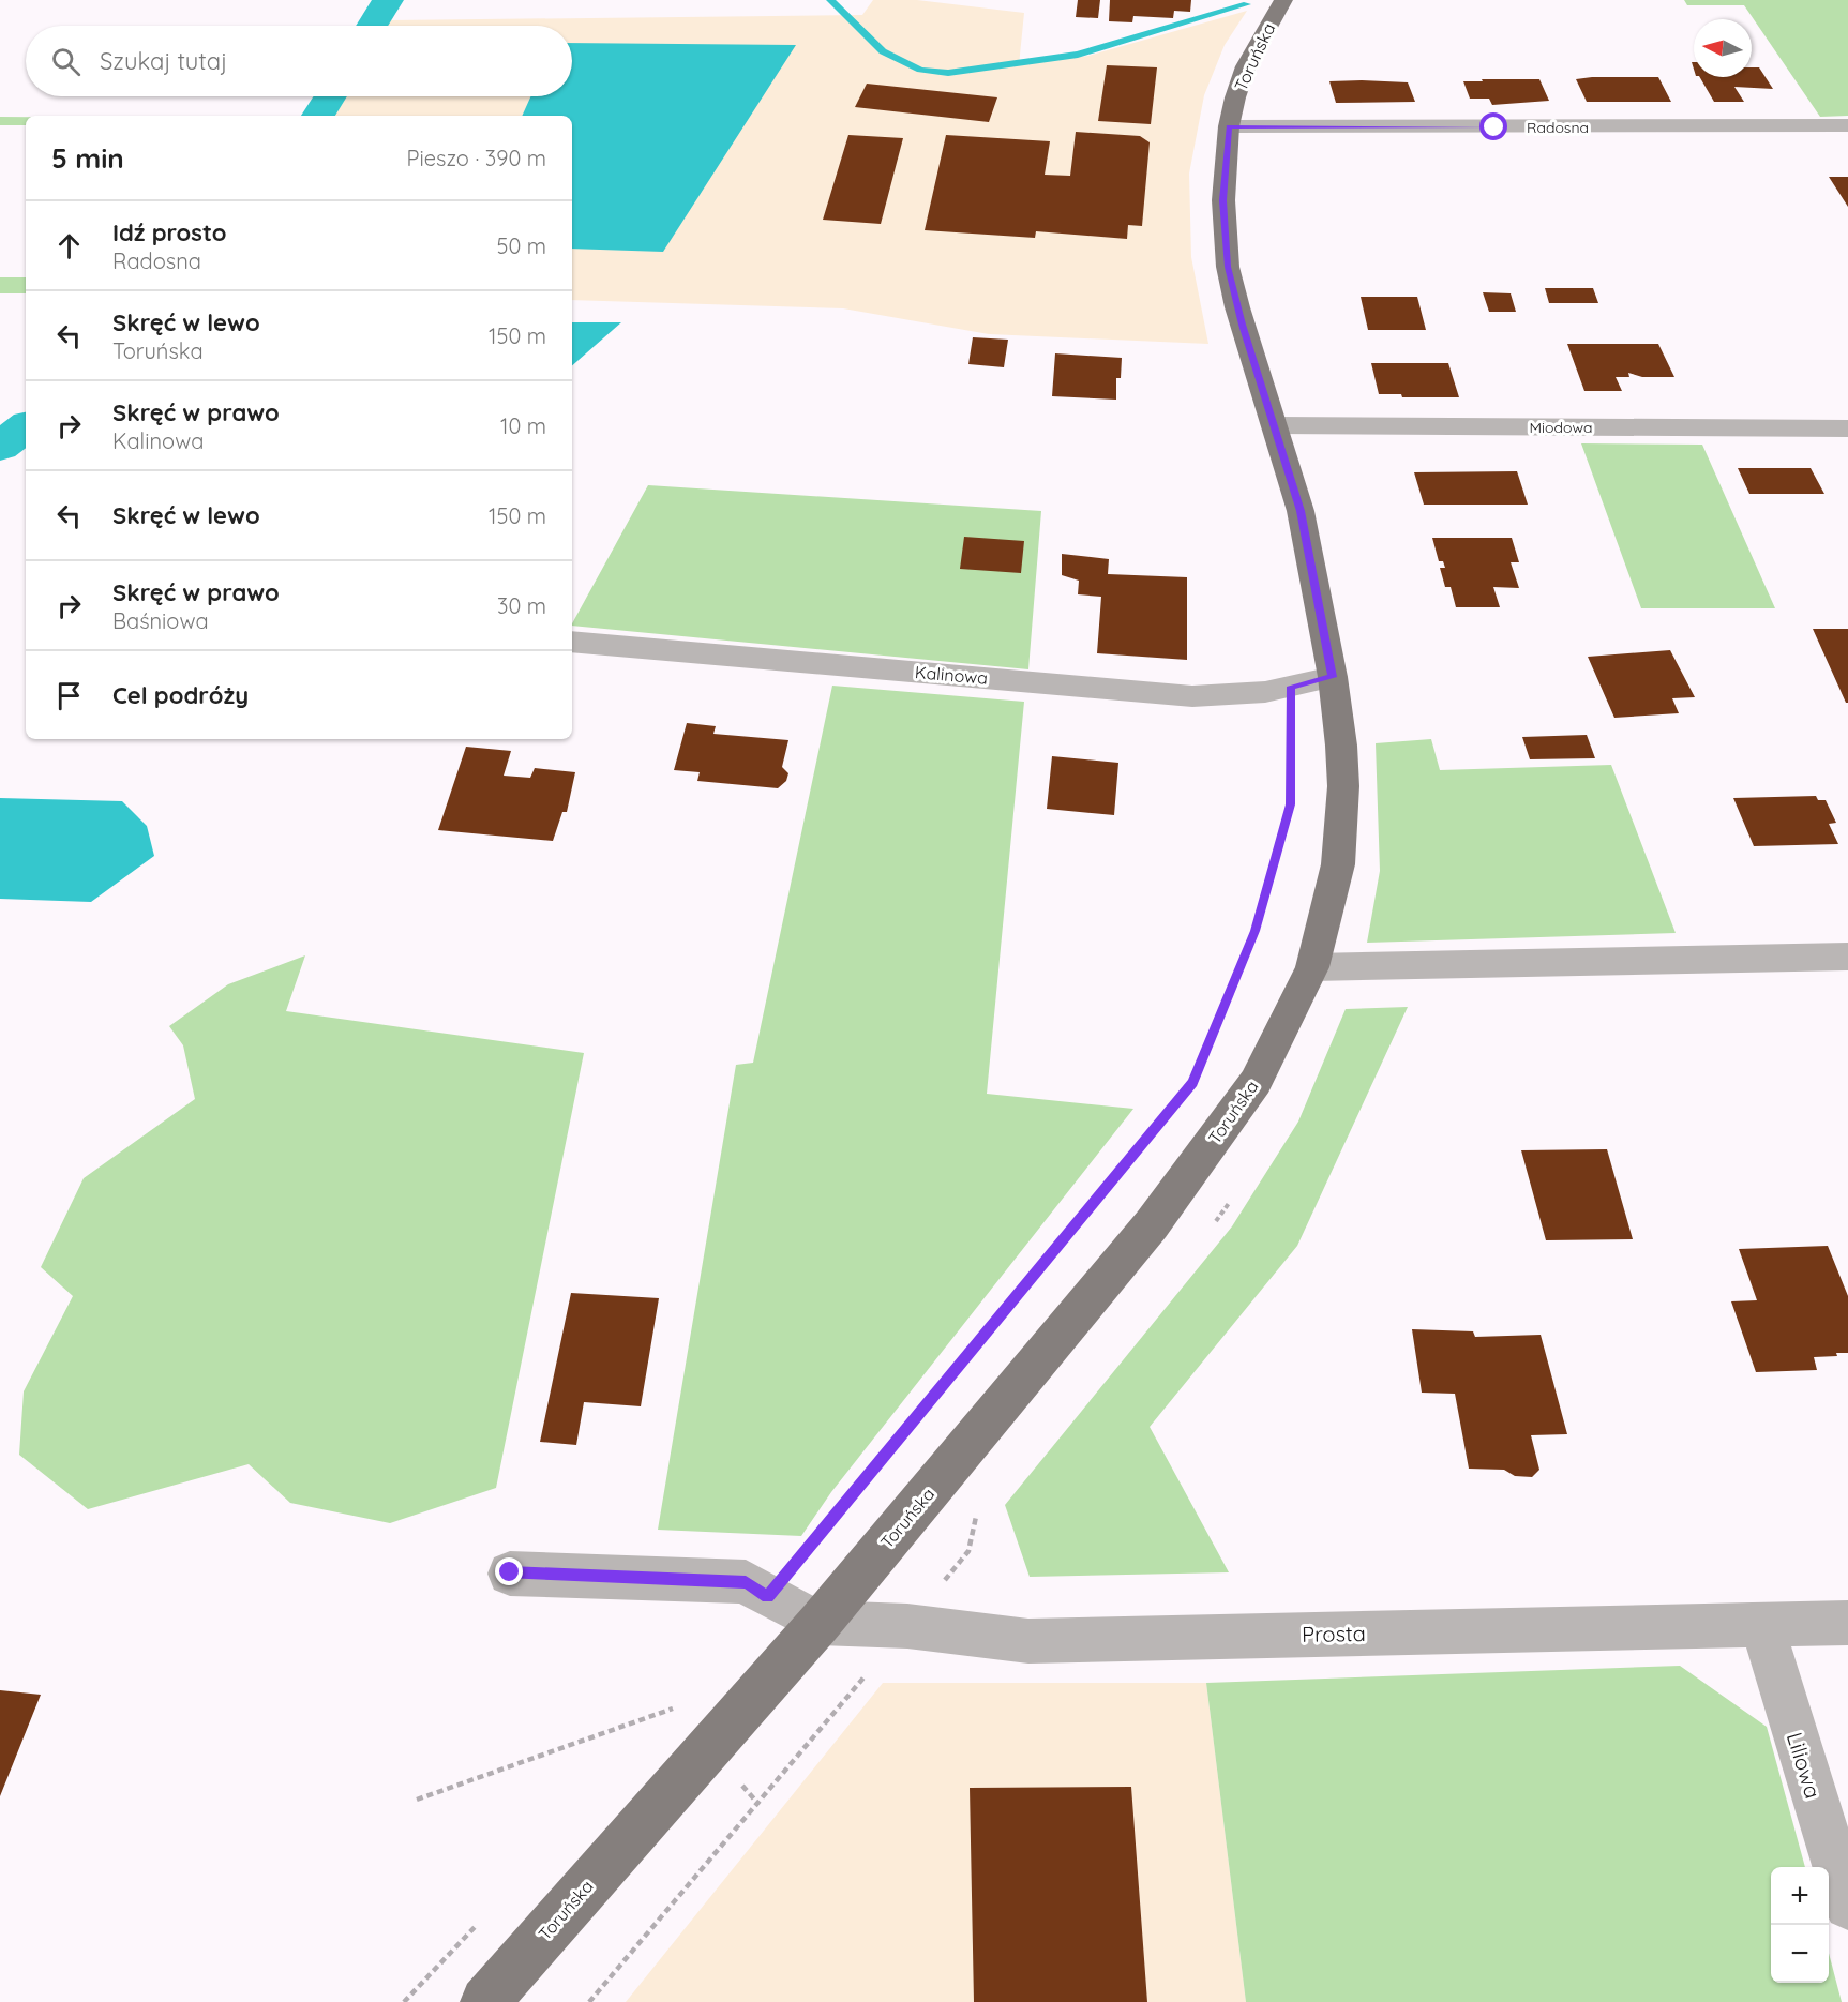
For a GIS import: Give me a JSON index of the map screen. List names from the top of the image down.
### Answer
{
  "streets": {
    "main road": ["Toruńska"],
    "street": [
      "Radosna",
      "Miodowa",
      "Kalinowa",
      "Prosta",
      "Liliowa"
    ]
  },
  "crossings": [
    ["Toruńska", "Radosna"],
    ["Toruńska", "Miodowa"],
    ["Toruńska", "Kalinowa"],
    ["Toruńska", "Prosta"],
    ["Prosta", "Liliowa"]
  ],
  "north": "left",
  "page": {
    "search": "Szukaj tutaj",
    "heading": ["5 min", "Pieszo · 390 m"],
    "list": [
      ["Idź prosto", "Radosna", "50 m"],
      ["Skręć w lewo", "Toruńska", "150 m"],
      ["Skręć w prawo", "Kalinowa", "10 m"],
      ["Skręć w lewo", "150 m"],
      ["Skręć w prawo", "Baśniowa", "30 m"],
      "Cel podróży"
    ],
    "map_buttons": ["+", "−"]
  }
}
